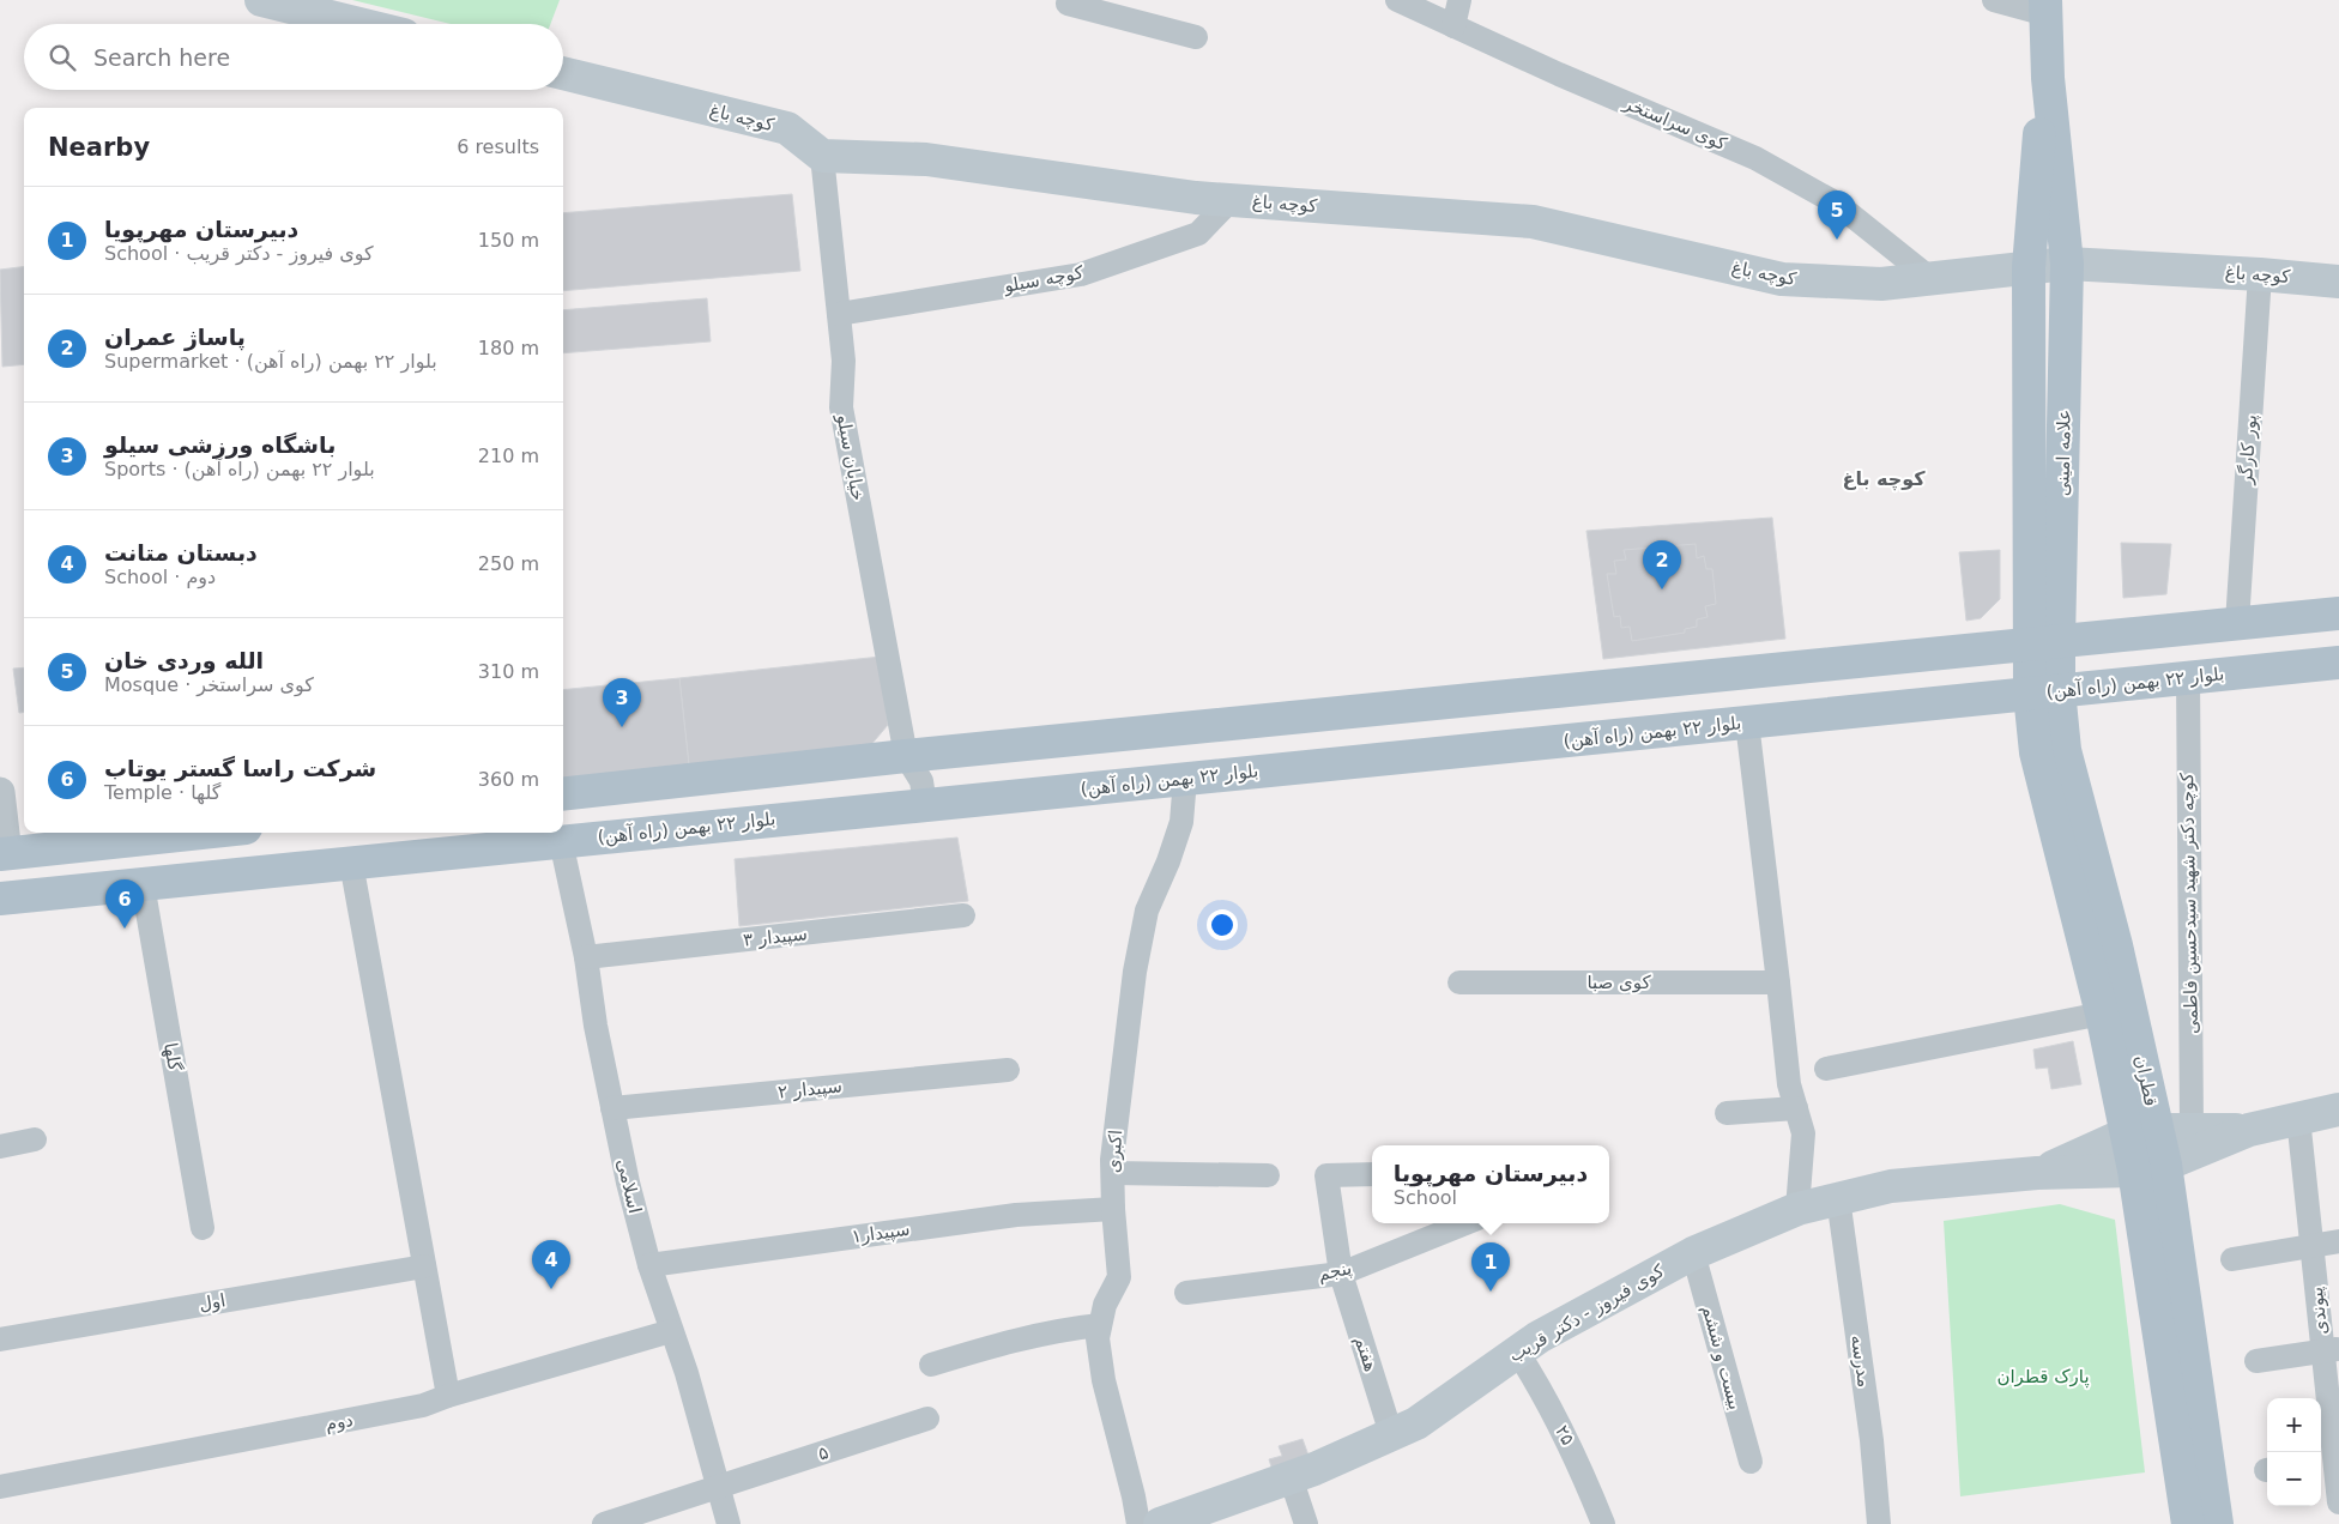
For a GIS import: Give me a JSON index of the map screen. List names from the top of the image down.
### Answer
{
  "streets": {
    "main road": [
      "کوچه باغ",
      "علامه امینی",
      "بلوار ۲۲ بهمن (راه آهن)",
      "قطران",
      "کوی فیروز - دکتر قریب"
    ],
    "street": [
      "کوی سراستخر",
      "کوچه سیلو",
      "پور کارگر",
      "خیابان سیلو",
      "کوچه دکتر شهید سیدحسین فاطمی",
      "سپیدار ۳",
      "کوی صبا",
      "گلها",
      "سپیدار ۲",
      "اکبری",
      "اسلامی",
      "سپیدار۱",
      "پنجم",
      "اول",
      "پیوندی",
      "هفتم",
      "بیست و ششم",
      "مدرسه",
      "دوم",
      "۲۵",
      "۵"
    ]
  },
  "crossings": [
    ["کوچه باغ", "کوی سراستخر"],
    ["کوچه باغ", "کوچه سیلو"],
    ["کوچه باغ", "پور کارگر"],
    ["کوچه باغ", "علامه امینی"],
    ["کوچه باغ", "خیابان سیلو"],
    ["کوچه سیلو", "خیابان سیلو"],
    ["علامه امینی", "قطران"],
    ["بلوار ۲۲ بهمن (راه آهن)", "کوچه دکتر شهید سیدحسین فاطمی"],
    ["بلوار ۲۲ بهمن (راه آهن)", "گلها"],
    ["بلوار ۲۲ بهمن (راه آهن)", "قطران"],
    ["بلوار ۲۲ بهمن (راه آهن)", "اکبری"],
    ["بلوار ۲۲ بهمن (راه آهن)", "اسلامی"],
    ["سپیدار ۳", "اسلامی"],
    ["سپیدار ۲", "اسلامی"],
    ["اکبری", "سپیدار۱"],
    ["اسلامی", "سپیدار۱"],
    ["اسلامی", "دوم"],
    ["اسلامی", "۵"],
    ["پنجم", "هفتم"],
    ["کوی فیروز - دکتر قریب", "هفتم"],
    ["کوی فیروز - دکتر قریب", "بیست و ششم"],
    ["کوی فیروز - دکتر قریب", "مدرسه"],
    ["کوی فیروز - دکتر قریب", "۲۵"]
  ],
  "districts": ["کوچه باغ"],
  "parks": ["پارک قطران"],
  "page": {
    "search": "Search here",
    "heading": ["Nearby", "6 results"],
    "list": [
      {
        "mark": "1",
        "name": "دبیرستان مهرپویا",
        "note": "School · کوی فیروز - دکتر قریب",
        "value": "150 m"
      },
      {
        "mark": "2",
        "name": "پاساژ عمران",
        "note": "Supermarket · بلوار ۲۲ بهمن (راه آهن)",
        "value": "180 m"
      },
      {
        "mark": "3",
        "name": "باشگاه ورزشی سیلو",
        "note": "Sports · بلوار ۲۲ بهمن (راه آهن)",
        "value": "210 m"
      },
      {
        "mark": "4",
        "name": "دبستان متانت",
        "note": "School · دوم",
        "value": "250 m"
      },
      {
        "mark": "5",
        "name": "الله وردی خان",
        "note": "Mosque · کوی سراستخر",
        "value": "310 m"
      },
      {
        "mark": "6",
        "name": "شرکت راسا گستر یوتاب",
        "note": "Temple · گلها",
        "value": "360 m"
      }
    ],
    "pins": [
      "5",
      "2",
      "3",
      "6",
      "4",
      "1"
    ],
    "popup": ["دبیرستان مهرپویا", "School"],
    "map_buttons": ["+", "−"]
  }
}
